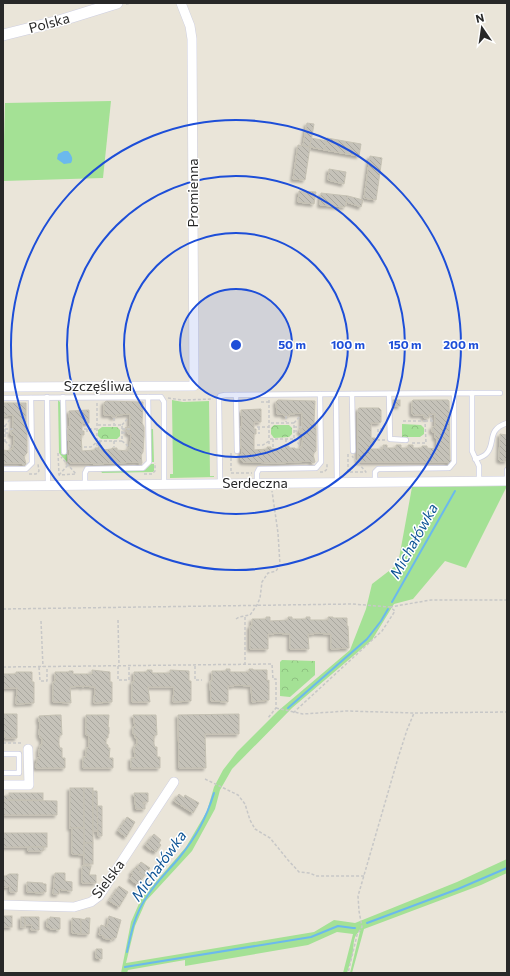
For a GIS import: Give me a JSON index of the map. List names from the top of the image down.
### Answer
{
  "streets": {
    "street": [
      "Polska",
      "Promienna",
      "Szczęśliwa",
      "Serdeczna",
      "Sielska"
    ]
  },
  "crossings": [
    ["Promienna", "Szczęśliwa"]
  ],
  "water": ["Michałówka"],
  "north": "top",
  "rings": [
    "50 m",
    "100 m",
    "150 m",
    "200 m"
  ]
}
